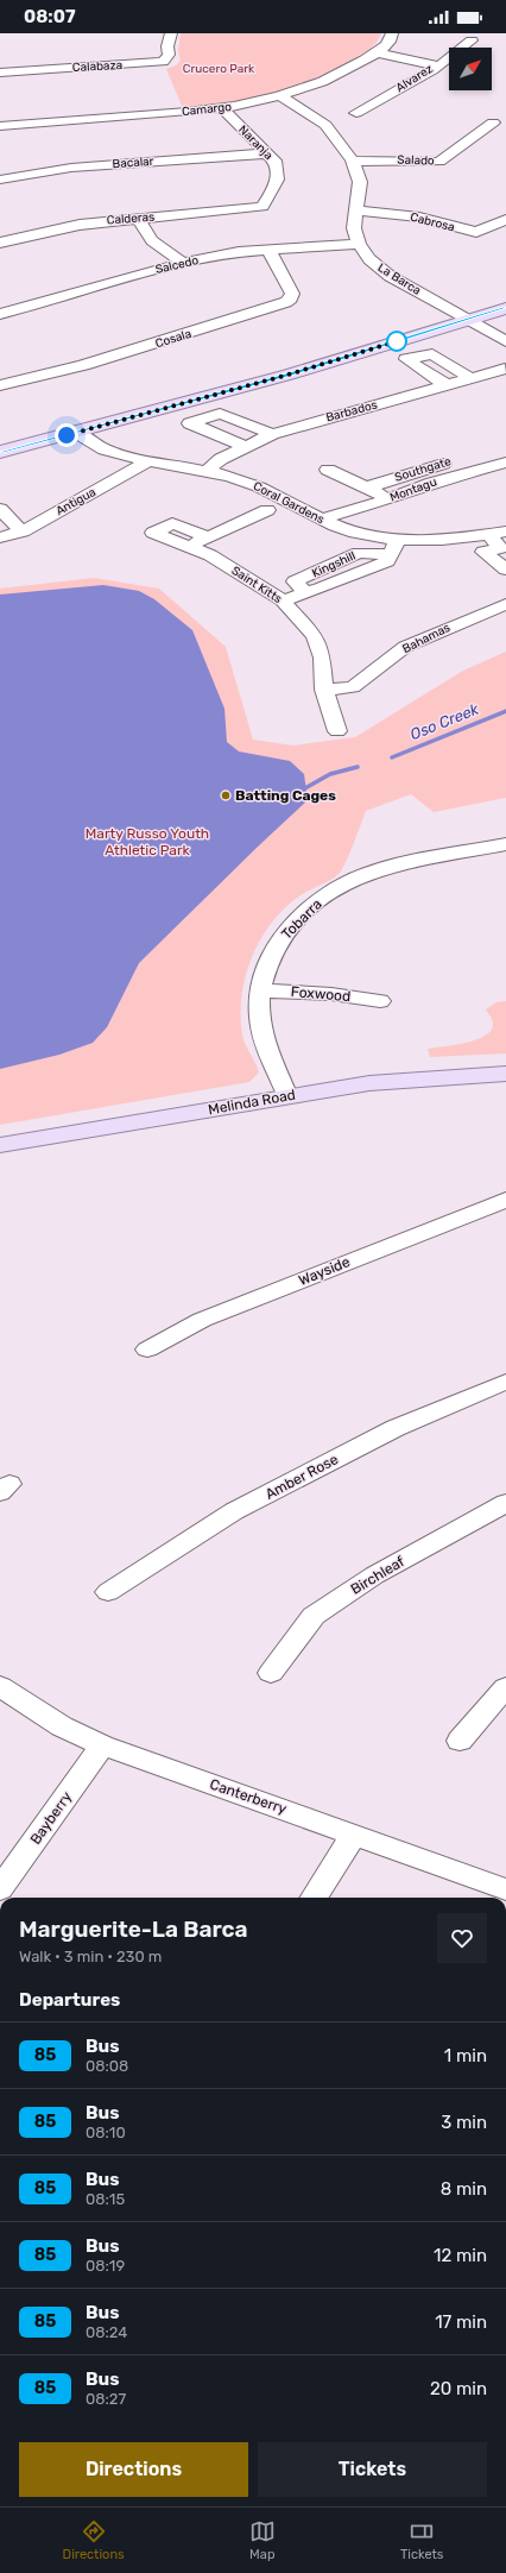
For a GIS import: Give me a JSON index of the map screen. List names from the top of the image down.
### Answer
{
  "streets": {
    "main road": ["Melinda Road"],
    "street": [
      "Calabaza",
      "Alvarez",
      "Camargo",
      "Naranja",
      "Salado",
      "Bacalar",
      "Calderas",
      "Cabrosa",
      "Salcedo",
      "La Barca",
      "Cosala",
      "Barbados",
      "Southgate",
      "Montagu",
      "Antigua",
      "Coral Gardens",
      "Kingshill",
      "Saint Kitts",
      "Bahamas",
      "Tobarra",
      "Foxwood",
      "Wayside",
      "Amber Rose",
      "Birchleaf",
      "Canterberry",
      "Bayberry"
    ]
  },
  "crossings": [
    ["Camargo", "Naranja"],
    ["Camargo", "La Barca"],
    ["Naranja", "Bacalar"],
    ["Naranja", "Calderas"],
    ["Salado", "La Barca"],
    ["Cabrosa", "La Barca"],
    ["Salcedo", "La Barca"],
    ["Salcedo", "Cosala"],
    ["Barbados", "Coral Gardens"],
    ["Southgate", "Montagu"],
    ["Montagu", "Coral Gardens"],
    ["Antigua", "Coral Gardens"],
    ["Coral Gardens", "Kingshill"],
    ["Kingshill", "Saint Kitts"],
    ["Saint Kitts", "Bahamas"],
    ["Tobarra", "Foxwood"],
    ["Tobarra", "Melinda Road"],
    ["Canterberry", "Bayberry"]
  ],
  "water": ["Oso Creek"],
  "parks": ["Crucero Park", "Marty Russo Youth Athletic Park"],
  "places": ["Batting Cages"],
  "lines": ["bus line 85"],
  "north": "top right",
  "page": {
    "status": "08:07",
    "heading": [
      ["Marguerite-La Barca", "Walk · 3 min · 230 m"],
      "Departures"
    ],
    "list": [
      {
        "mark": "85",
        "name": "Bus",
        "note": "08:08",
        "value": "1 min"
      },
      {
        "mark": "85",
        "name": "Bus",
        "note": "08:10",
        "value": "3 min"
      },
      {
        "mark": "85",
        "name": "Bus",
        "note": "08:15",
        "value": "8 min"
      },
      {
        "mark": "85",
        "name": "Bus",
        "note": "08:19",
        "value": "12 min"
      },
      {
        "mark": "85",
        "name": "Bus",
        "note": "08:24",
        "value": "17 min"
      },
      {
        "mark": "85",
        "name": "Bus",
        "note": "08:27",
        "value": "20 min"
      }
    ],
    "buttons": ["Directions", "Tickets"],
    "tabs": ["Directions", "Map", "Tickets"]
  }
}
